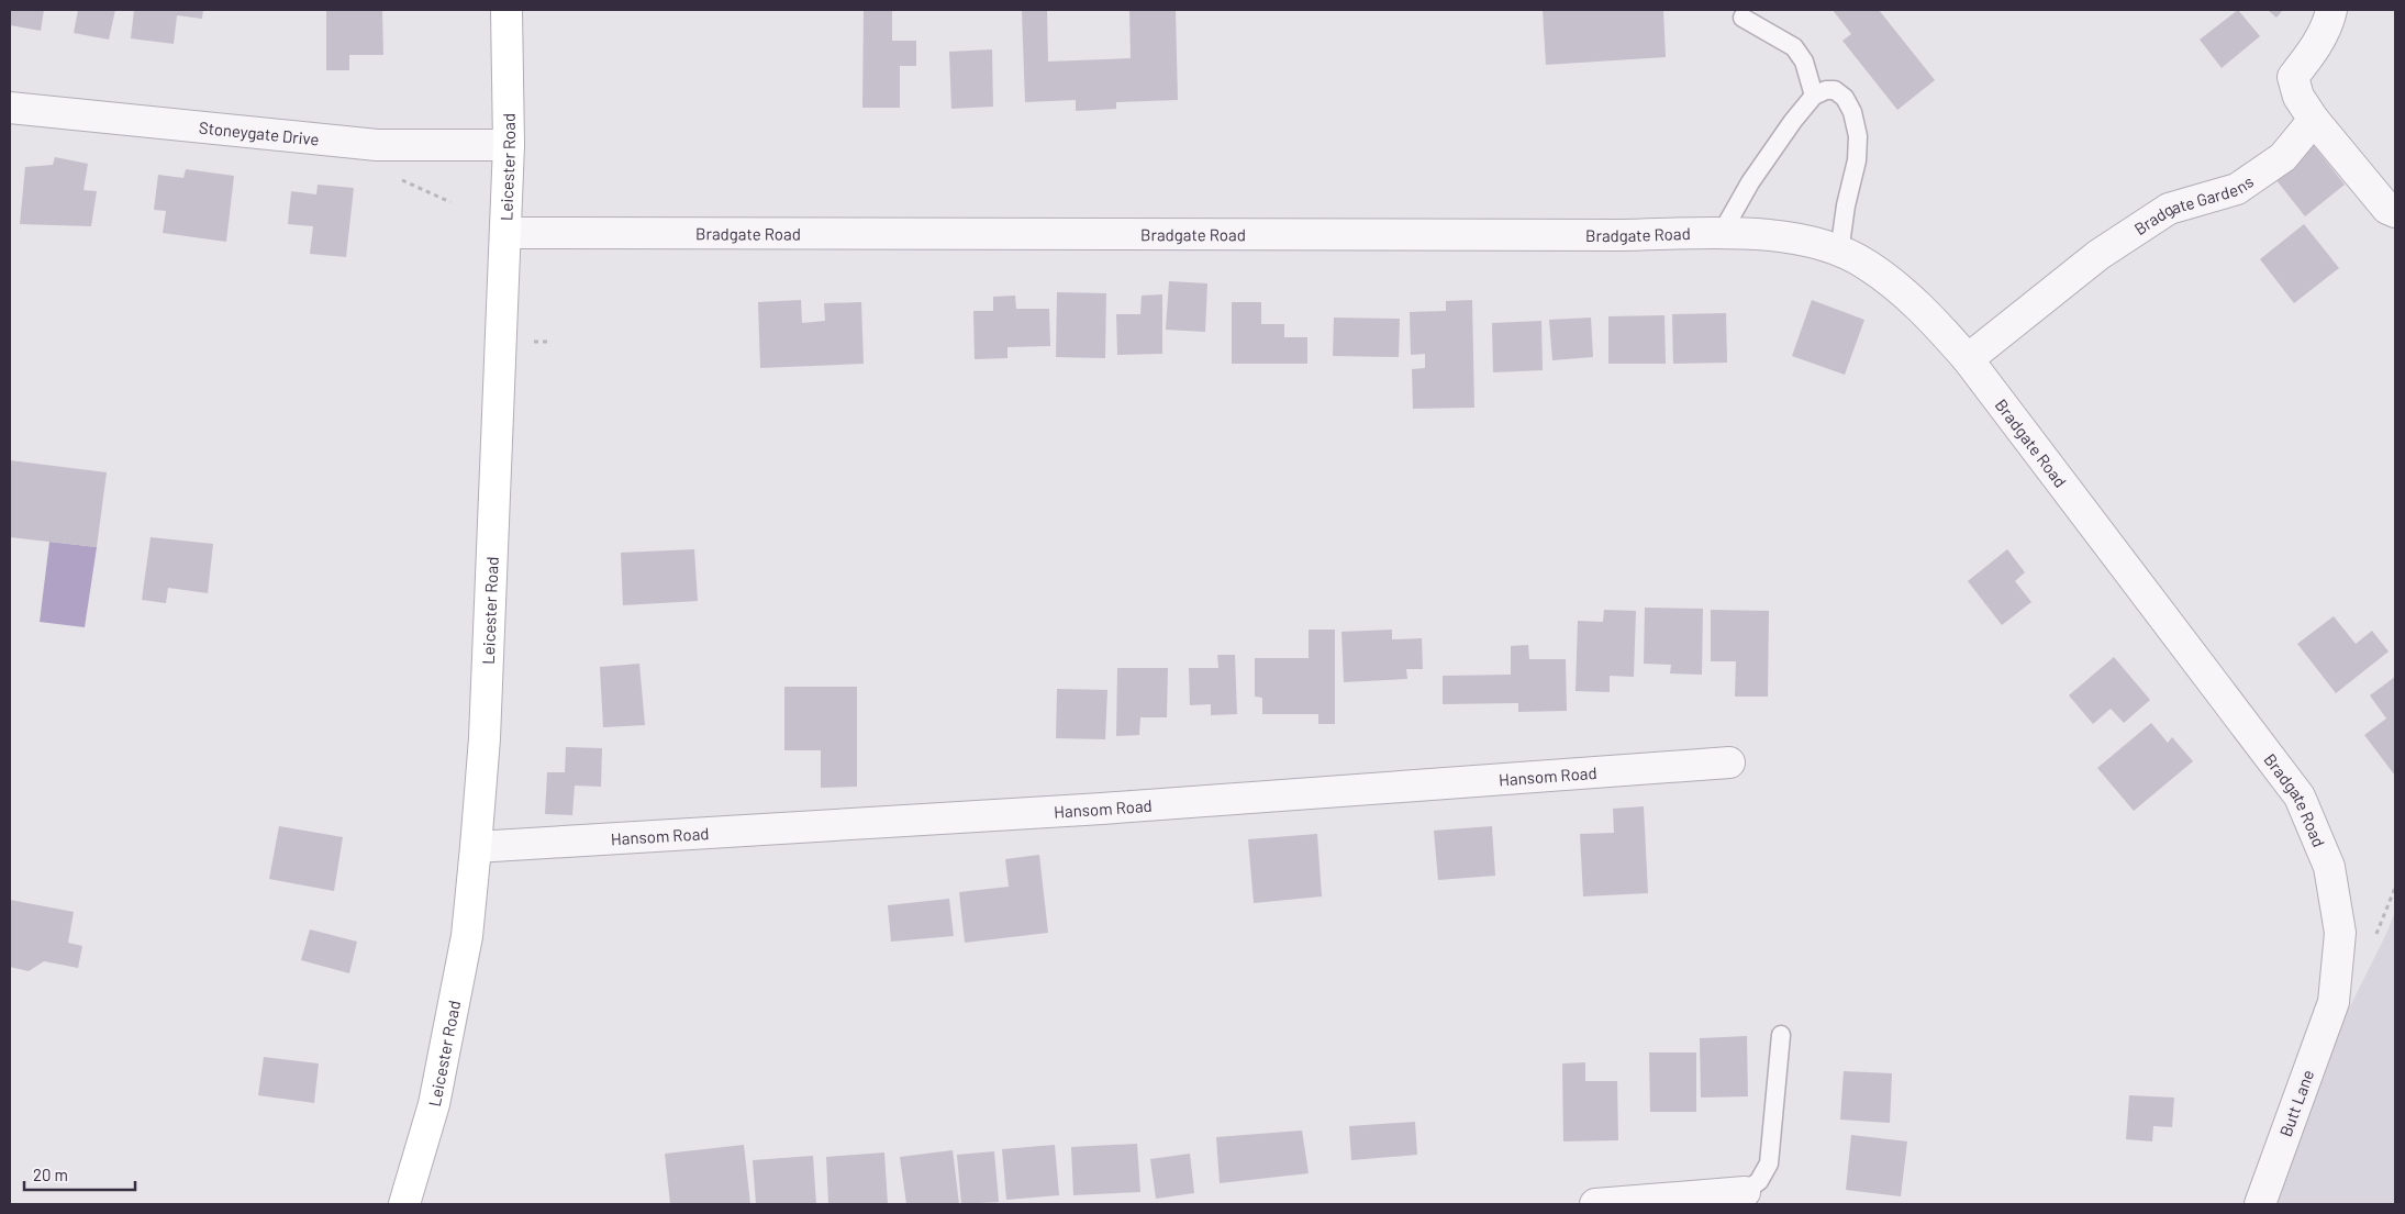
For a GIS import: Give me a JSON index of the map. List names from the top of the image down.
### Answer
{
  "streets": {
    "main road": ["Leicester Road"],
    "street": [
      "Stoneygate Drive",
      "Bradgate Gardens",
      "Bradgate Road",
      "Hansom Road",
      "Butt Lane"
    ]
  },
  "crossings": [
    ["Stoneygate Drive", "Leicester Road"],
    ["Leicester Road", "Bradgate Road"],
    ["Leicester Road", "Hansom Road"],
    ["Bradgate Gardens", "Bradgate Road"],
    ["Bradgate Road", "Butt Lane"]
  ],
  "scale_bar": "20 m"
}
